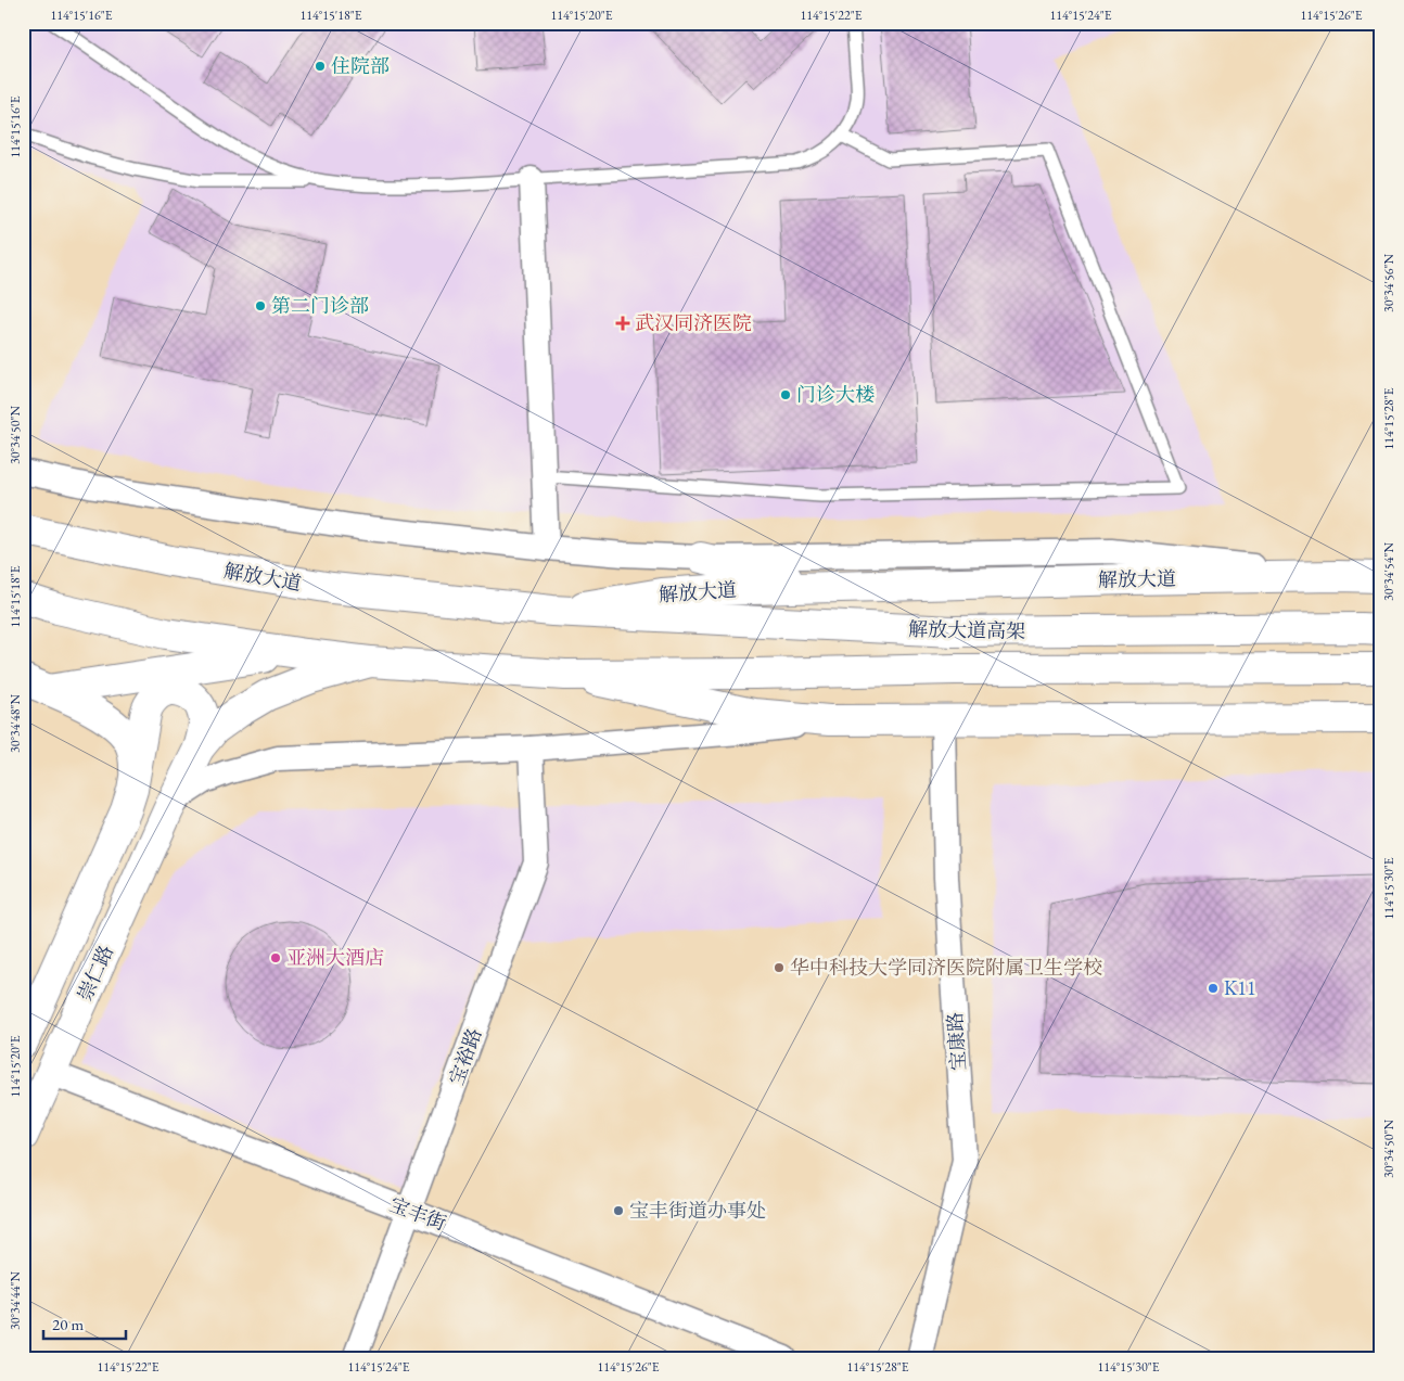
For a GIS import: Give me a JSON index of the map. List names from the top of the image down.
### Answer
{
  "streets": {
    "main road": ["解放大道", "解放大道高架", "崇仁路"],
    "street": ["宝康路", "宝裕路", "宝丰街"]
  },
  "crossings": [
    ["解放大道", "解放大道高架"],
    ["崇仁路", "宝丰街"],
    ["宝裕路", "宝丰街"]
  ],
  "places": {
    "other": [
      "住院部",
      "第二门诊部",
      "门诊大楼",
      "亚洲大酒店",
      "华中科技大学同济医院附属卫生学校",
      "K11",
      "宝丰街道办事处"
    ],
    "health": ["武汉同济医院"]
  },
  "scale_bar": "20 m",
  "coordinates": [
    "114°15'16\"E",
    "114°15'18\"E",
    "114°15'20\"E",
    "114°15'22\"E",
    "114°15'24\"E",
    "114°15'26\"E",
    "30°34'56\"N",
    "114°15'28\"E",
    "30°34'50\"N",
    "30°34'54\"N",
    "30°34'48\"N",
    "114°15'30\"E",
    "30°34'44\"N"
  ]
}
